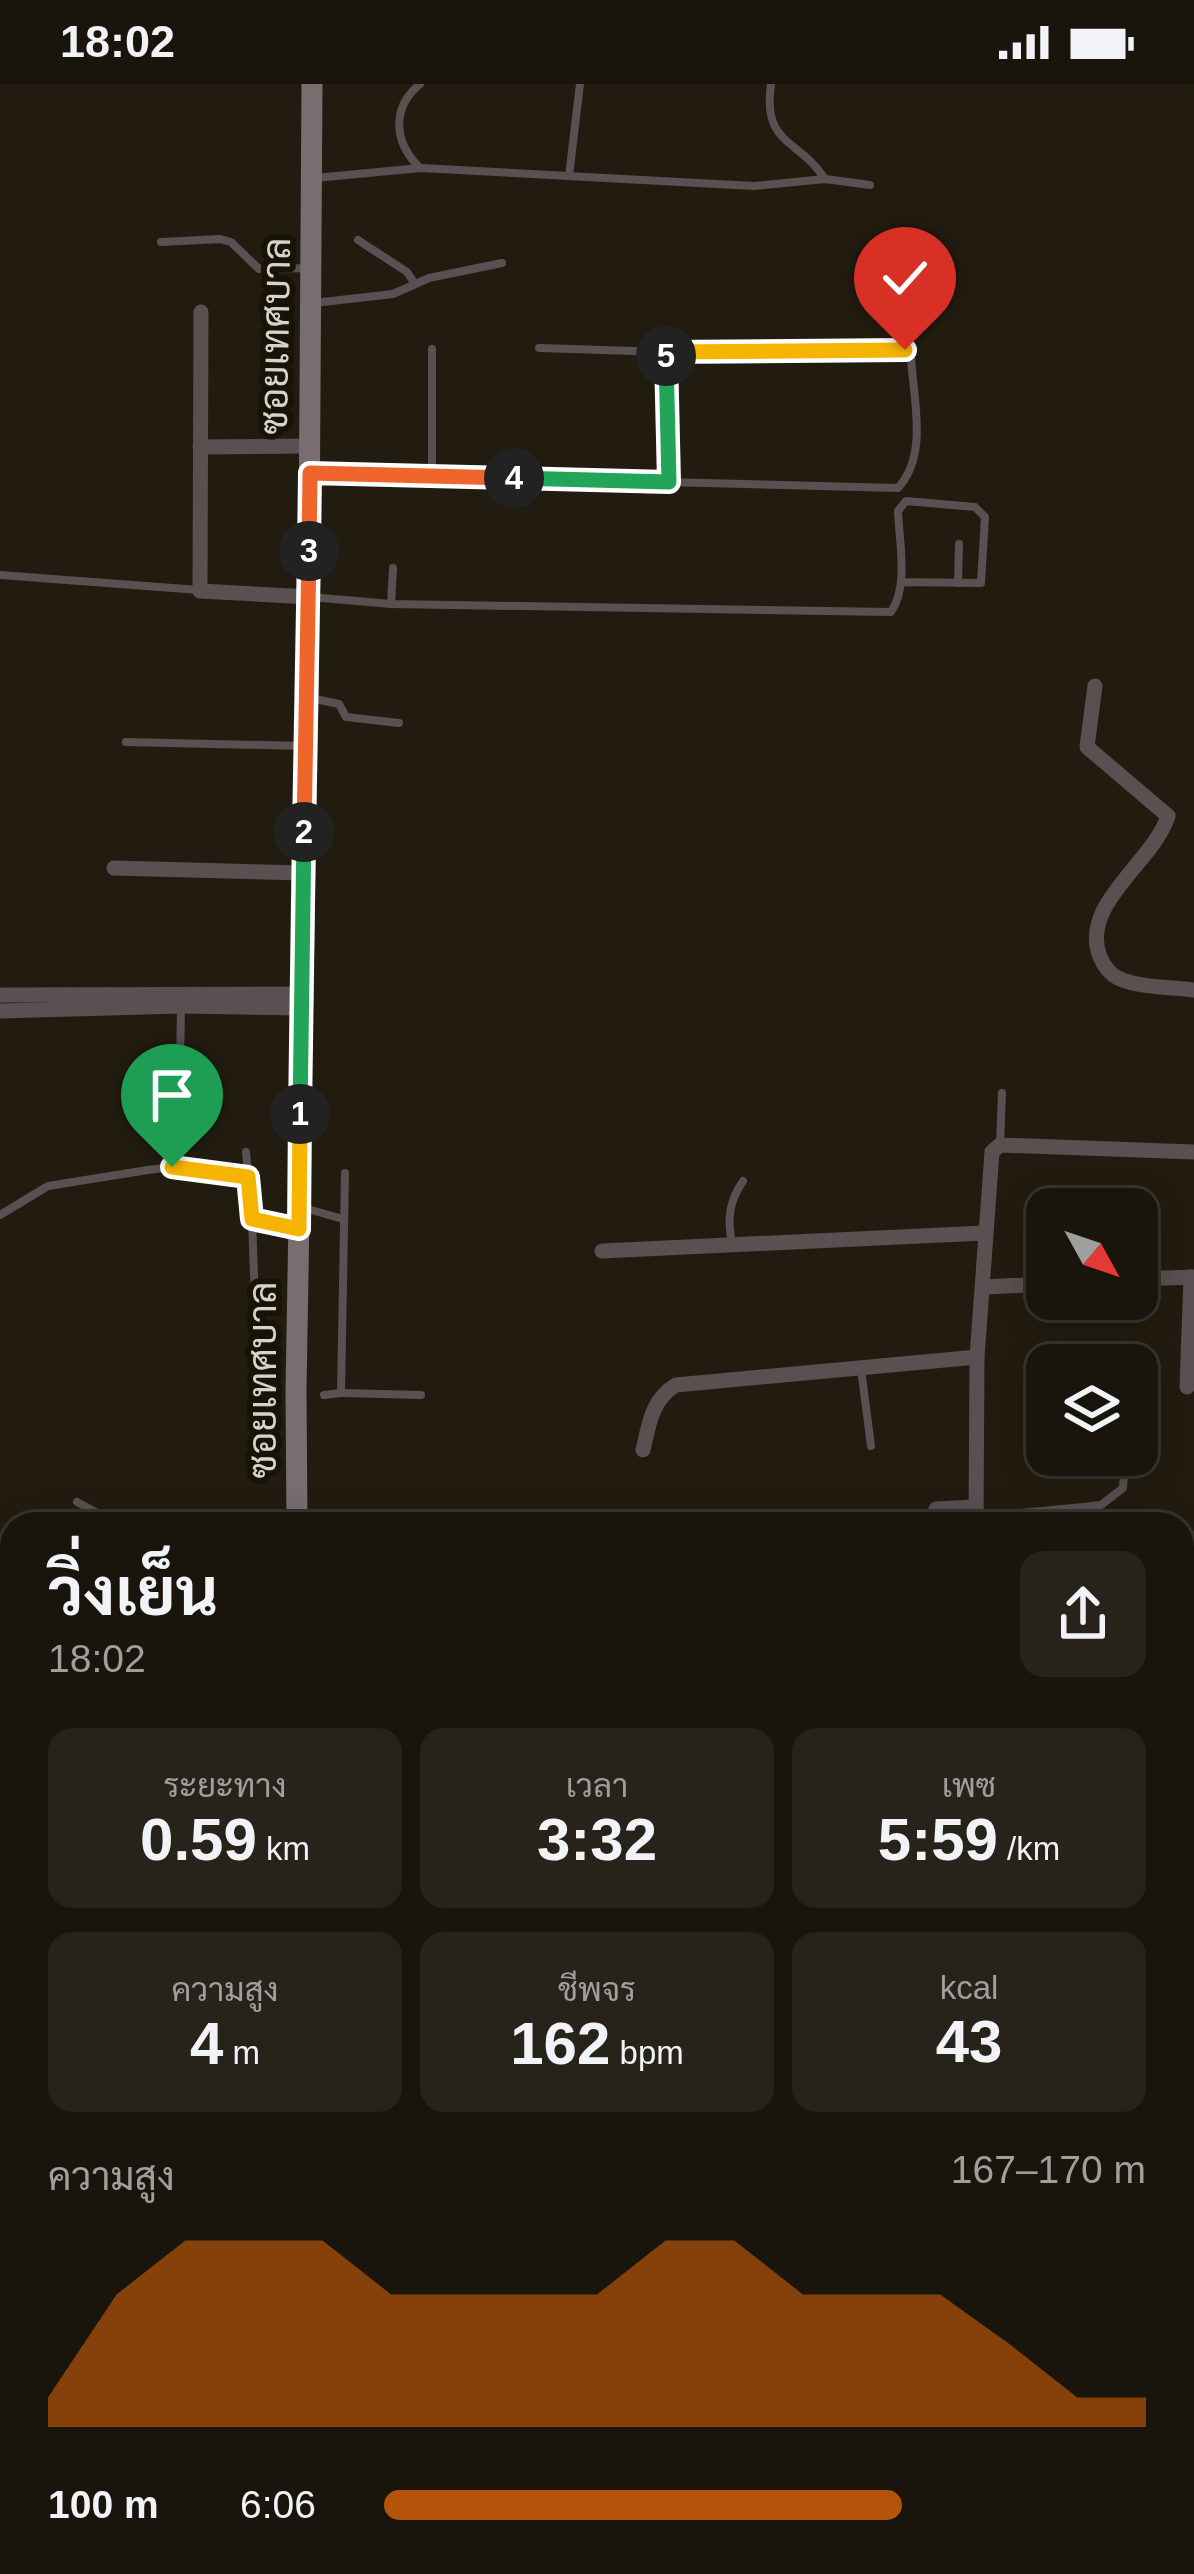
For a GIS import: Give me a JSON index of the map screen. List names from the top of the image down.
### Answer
{
  "streets": {
    "street": ["ซอยเทศบาล"]
  },
  "north": "bottom right",
  "page": {
    "status": "18:02",
    "pins": [
      "5",
      "4",
      "3",
      "2",
      "1"
    ],
    "heading": ["วิ่งเย็น", "18:02"],
    "stats": [
      ["ระยะทาง", "0.59 km"],
      ["เวลา", "3:32"],
      ["เพซ", "5:59 /km"],
      ["ความสูง", "4 m"],
      ["ชีพจร", "162 bpm"],
      ["kcal", "43"]
    ],
    "chart": ["ความสูง", "167–170 m"],
    "list": [
      {
        "name": "100 m",
        "note": "6:06"
      }
    ]
  }
}
